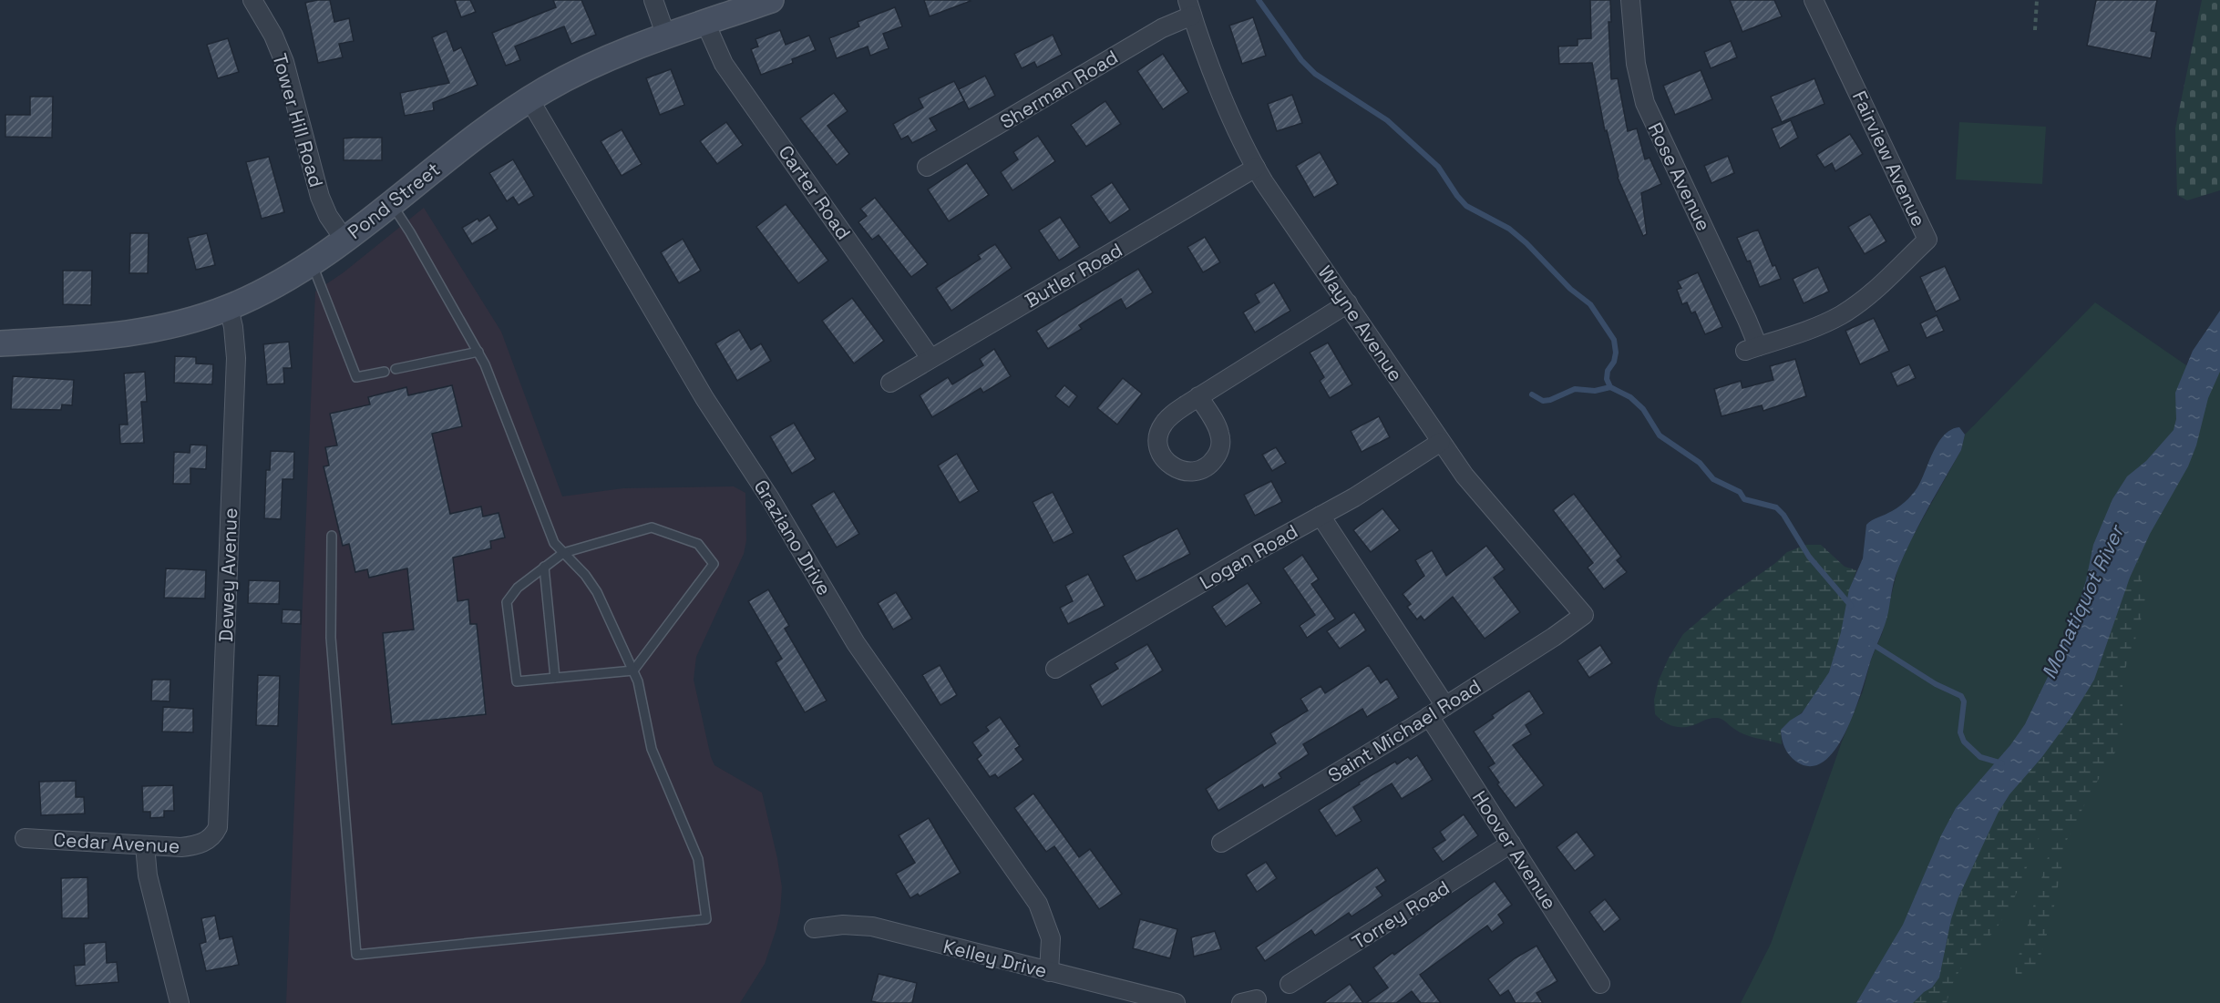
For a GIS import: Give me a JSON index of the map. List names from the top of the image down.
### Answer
{
  "streets": {
    "main road": ["Pond Street"],
    "street": [
      "Sherman Road",
      "Tower Hill Road",
      "Fairview Avenue",
      "Rose Avenue",
      "Carter Road",
      "Butler Road",
      "Wayne Avenue",
      "Graziano Drive",
      "Logan Road",
      "Dewey Avenue",
      "Saint Michael Road",
      "Cedar Avenue",
      "Hoover Avenue",
      "Torrey Road",
      "Kelley Drive"
    ]
  },
  "crossings": [
    ["Sherman Road", "Wayne Avenue"],
    ["Tower Hill Road", "Pond Street"],
    ["Fairview Avenue", "Rose Avenue"],
    ["Carter Road", "Pond Street"],
    ["Carter Road", "Butler Road"],
    ["Pond Street", "Graziano Drive"],
    ["Pond Street", "Dewey Avenue"],
    ["Butler Road", "Wayne Avenue"],
    ["Wayne Avenue", "Logan Road"],
    ["Wayne Avenue", "Saint Michael Road"],
    ["Graziano Drive", "Kelley Drive"],
    ["Dewey Avenue", "Cedar Avenue"],
    ["Saint Michael Road", "Hoover Avenue"],
    ["Hoover Avenue", "Torrey Road"]
  ],
  "water": ["Monatiquot River"]
}
